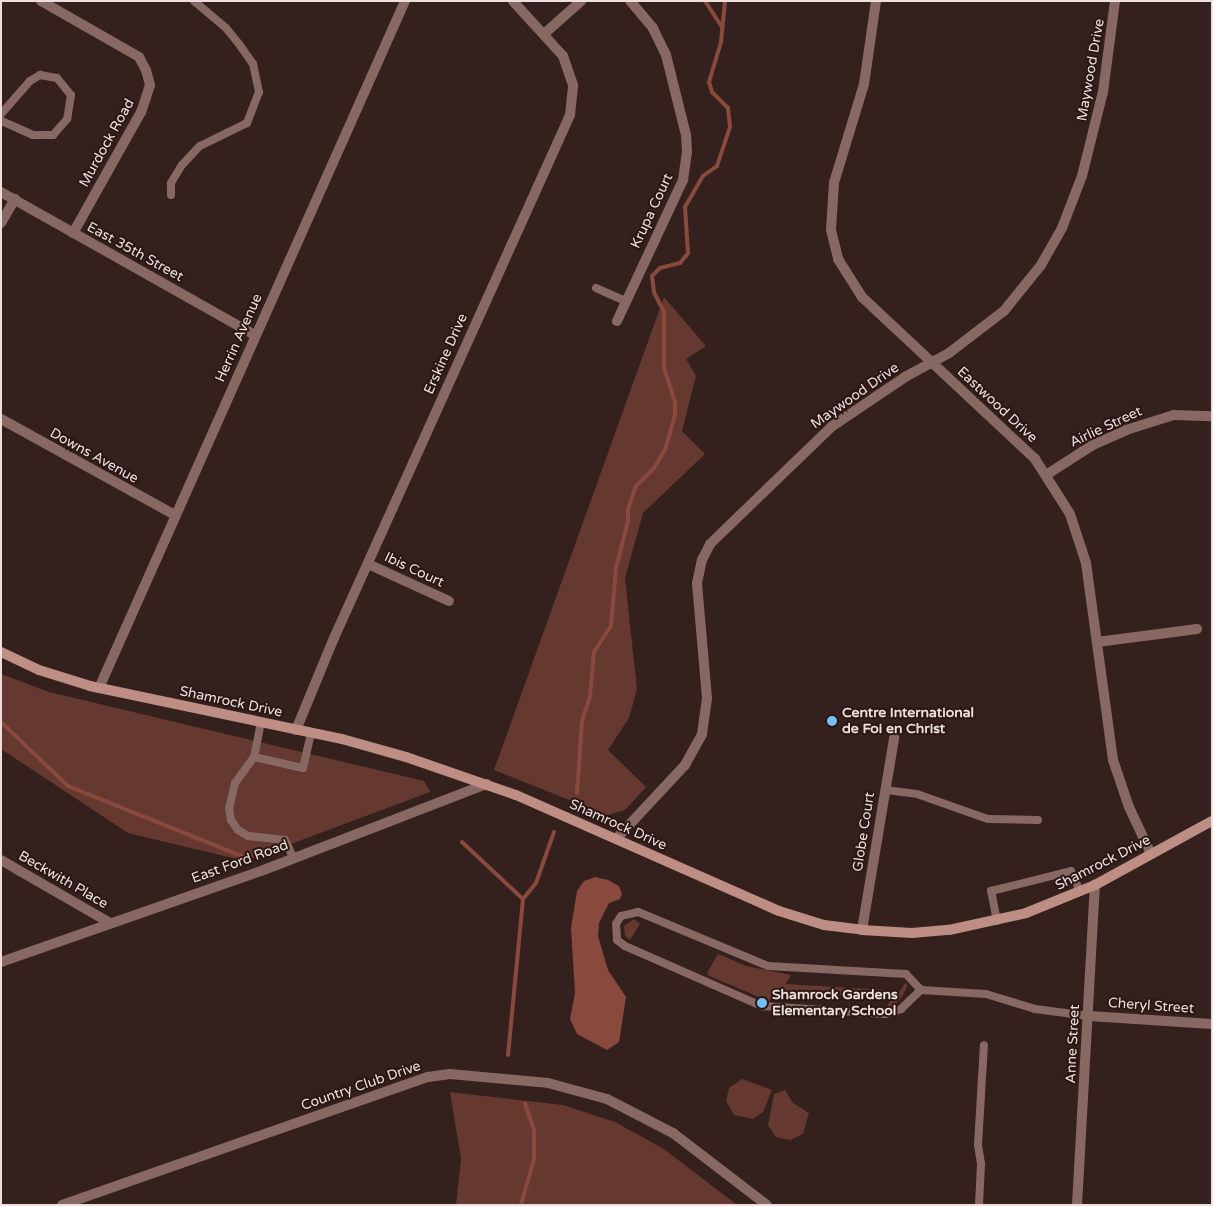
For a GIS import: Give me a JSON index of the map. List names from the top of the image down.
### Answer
{
  "streets": {
    "street": [
      "Maywood Drive",
      "Murdock Road",
      "Krupa Court",
      "East 35th Street",
      "Herrin Avenue",
      "Erskine Drive",
      "Eastwood Drive",
      "Airlie Street",
      "Downs Avenue",
      "Ibis Court",
      "Shamrock Drive",
      "Globe Court",
      "East Ford Road",
      "Beckwith Place",
      "Cheryl Street",
      "Anne Street",
      "Country Club Drive"
    ]
  },
  "crossings": [
    ["Maywood Drive", "Eastwood Drive"],
    ["Maywood Drive", "Shamrock Drive"],
    ["Murdock Road", "East 35th Street"],
    ["East 35th Street", "Herrin Avenue"],
    ["Herrin Avenue", "Downs Avenue"],
    ["Herrin Avenue", "Shamrock Drive"],
    ["Erskine Drive", "Ibis Court"],
    ["Erskine Drive", "Shamrock Drive"],
    ["Eastwood Drive", "Airlie Street"],
    ["Eastwood Drive", "Shamrock Drive"],
    ["Shamrock Drive", "Globe Court"],
    ["Shamrock Drive", "East Ford Road"],
    ["Shamrock Drive", "Anne Street"],
    ["East Ford Road", "Beckwith Place"],
    ["Cheryl Street", "Anne Street"]
  ],
  "places": ["Centre International de Foi en Christ", "Shamrock Gardens Elementary School"]
}
